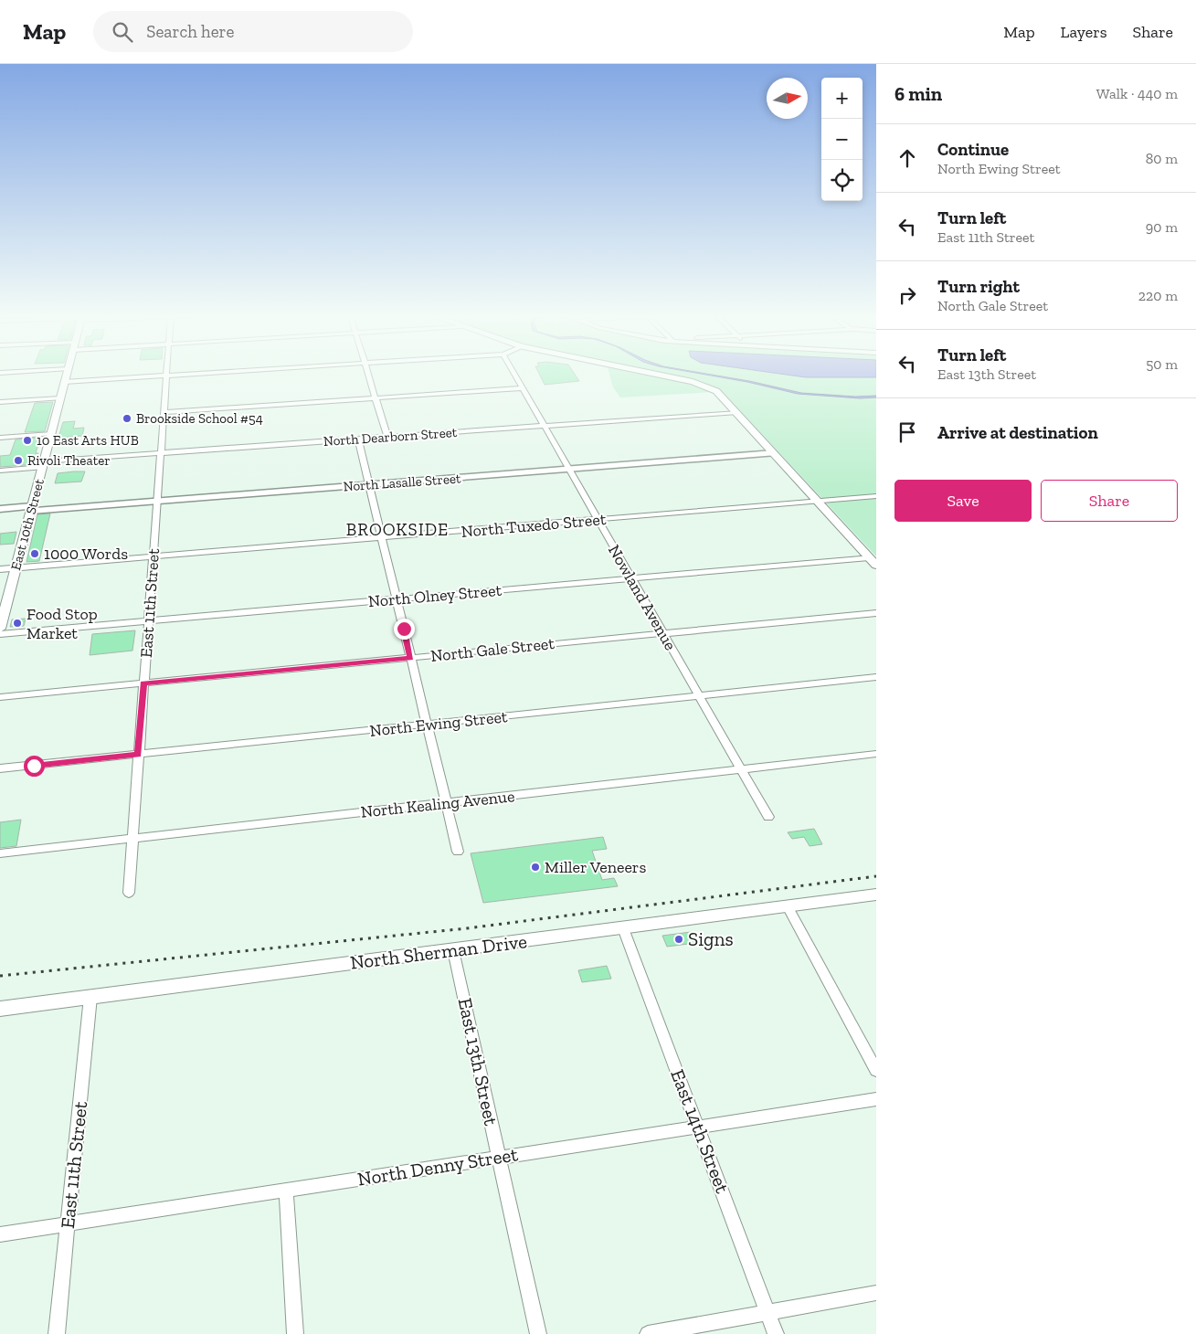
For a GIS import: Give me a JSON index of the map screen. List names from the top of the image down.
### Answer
{
  "streets": {
    "main road": ["East 10th Street", "North Sherman Drive"],
    "street": [
      "North Dearborn Street",
      "North Lasalle Street",
      "North Tuxedo Street",
      "North Olney Street",
      "Nowland Avenue",
      "East 11th Street",
      "North Gale Street",
      "North Ewing Street",
      "North Kealing Avenue",
      "East 13th Street",
      "East 14th Street",
      "North Denny Street"
    ]
  },
  "crossings": [
    ["North Dearborn Street", "East 10th Street"],
    ["North Dearborn Street", "Nowland Avenue"],
    ["North Dearborn Street", "East 11th Street"],
    ["North Lasalle Street", "East 10th Street"],
    ["North Lasalle Street", "Nowland Avenue"],
    ["North Lasalle Street", "East 11th Street"],
    ["East 10th Street", "North Tuxedo Street"],
    ["North Tuxedo Street", "Nowland Avenue"],
    ["North Tuxedo Street", "East 11th Street"],
    ["North Olney Street", "Nowland Avenue"],
    ["North Olney Street", "East 11th Street"],
    ["Nowland Avenue", "North Gale Street"],
    ["Nowland Avenue", "North Ewing Street"],
    ["Nowland Avenue", "North Kealing Avenue"],
    ["East 11th Street", "North Gale Street"],
    ["East 11th Street", "North Ewing Street"],
    ["East 11th Street", "North Kealing Avenue"],
    ["East 11th Street", "North Sherman Drive"],
    ["East 11th Street", "North Denny Street"],
    ["North Sherman Drive", "East 13th Street"],
    ["North Sherman Drive", "East 14th Street"],
    ["East 13th Street", "North Denny Street"],
    ["East 14th Street", "North Denny Street"]
  ],
  "districts": ["BROOKSIDE"],
  "places": [
    "Brookside School #54",
    "10 East Arts HUB",
    "Rivoli Theater",
    "1000 Words",
    "Food Stop Market",
    "Miller Veneers",
    "Signs"
  ],
  "north": "right",
  "page": {
    "header": "Map",
    "search": "Search here",
    "nav": ["Map", "Layers", "Share"],
    "heading": ["6 min", "Walk · 440 m"],
    "map_buttons": ["+", "−"],
    "list": [
      ["Continue", "North Ewing Street", "80 m"],
      ["Turn left", "East 11th Street", "90 m"],
      ["Turn right", "North Gale Street", "220 m"],
      ["Turn left", "East 13th Street", "50 m"],
      "Arrive at destination"
    ],
    "buttons": ["Save", "Share"]
  }
}
